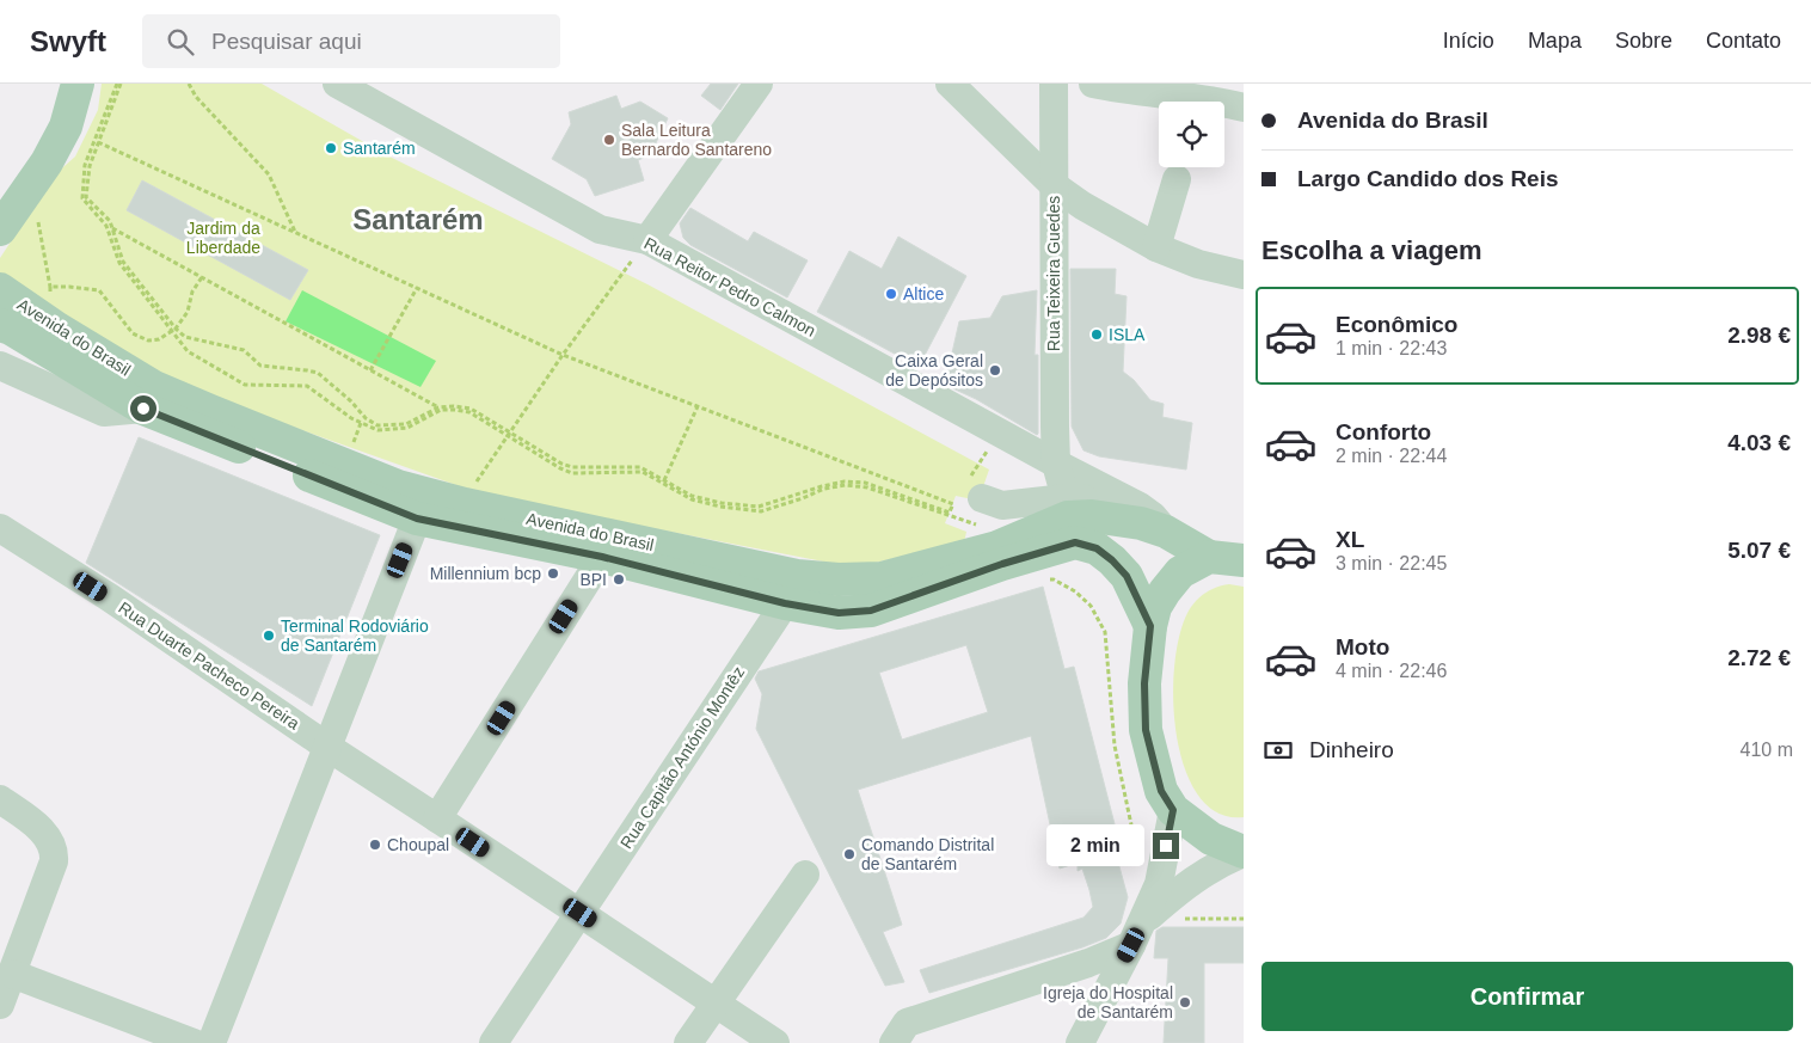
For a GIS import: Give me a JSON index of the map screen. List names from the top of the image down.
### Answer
{
  "streets": {
    "main road": ["Avenida do Brasil"],
    "street": [
      "Rua Teixeira Guedes",
      "Rua Reitor Pedro Calmon",
      "Rua Duarte Pacheco Pereira",
      "Rua Capitão António Montêz"
    ]
  },
  "crossings": [
    ["Rua Teixeira Guedes", "Rua Reitor Pedro Calmon"],
    ["Rua Reitor Pedro Calmon", "Avenida do Brasil"],
    ["Avenida do Brasil", "Rua Capitão António Montêz"],
    ["Rua Duarte Pacheco Pereira", "Rua Capitão António Montêz"]
  ],
  "districts": ["Santarém"],
  "parks": ["Jardim da Liberdade"],
  "places": [
    "Sala Leitura Bernardo Santareno",
    "Santarém",
    "Altice",
    "ISLA",
    "Caixa Geral de Depósitos",
    "Millennium bcp",
    "BPI",
    "Terminal Rodoviário de Santarém",
    "Choupal",
    "Comando Distrital de Santarém",
    "Igreja do Hospital de Santarém"
  ],
  "page": {
    "header": "Swyft",
    "search": "Pesquisar aqui",
    "nav": [
      "Início",
      "Mapa",
      "Sobre",
      "Contato"
    ],
    "banner": ["Avenida do Brasil", "Largo Candido dos Reis"],
    "heading": "Escolha a viagem",
    "list": [
      {
        "name": "Econômico",
        "note": "1 min · 22:43",
        "value": "2.98 €"
      },
      {
        "name": "Conforto",
        "note": "2 min · 22:44",
        "value": "4.03 €"
      },
      {
        "name": "XL",
        "note": "3 min · 22:45",
        "value": "5.07 €"
      },
      {
        "name": "Moto",
        "note": "4 min · 22:46",
        "value": "2.72 €"
      }
    ],
    "pay": ["Dinheiro", "410 m"],
    "bubble": "2 min",
    "buttons": "Confirmar"
  }
}
